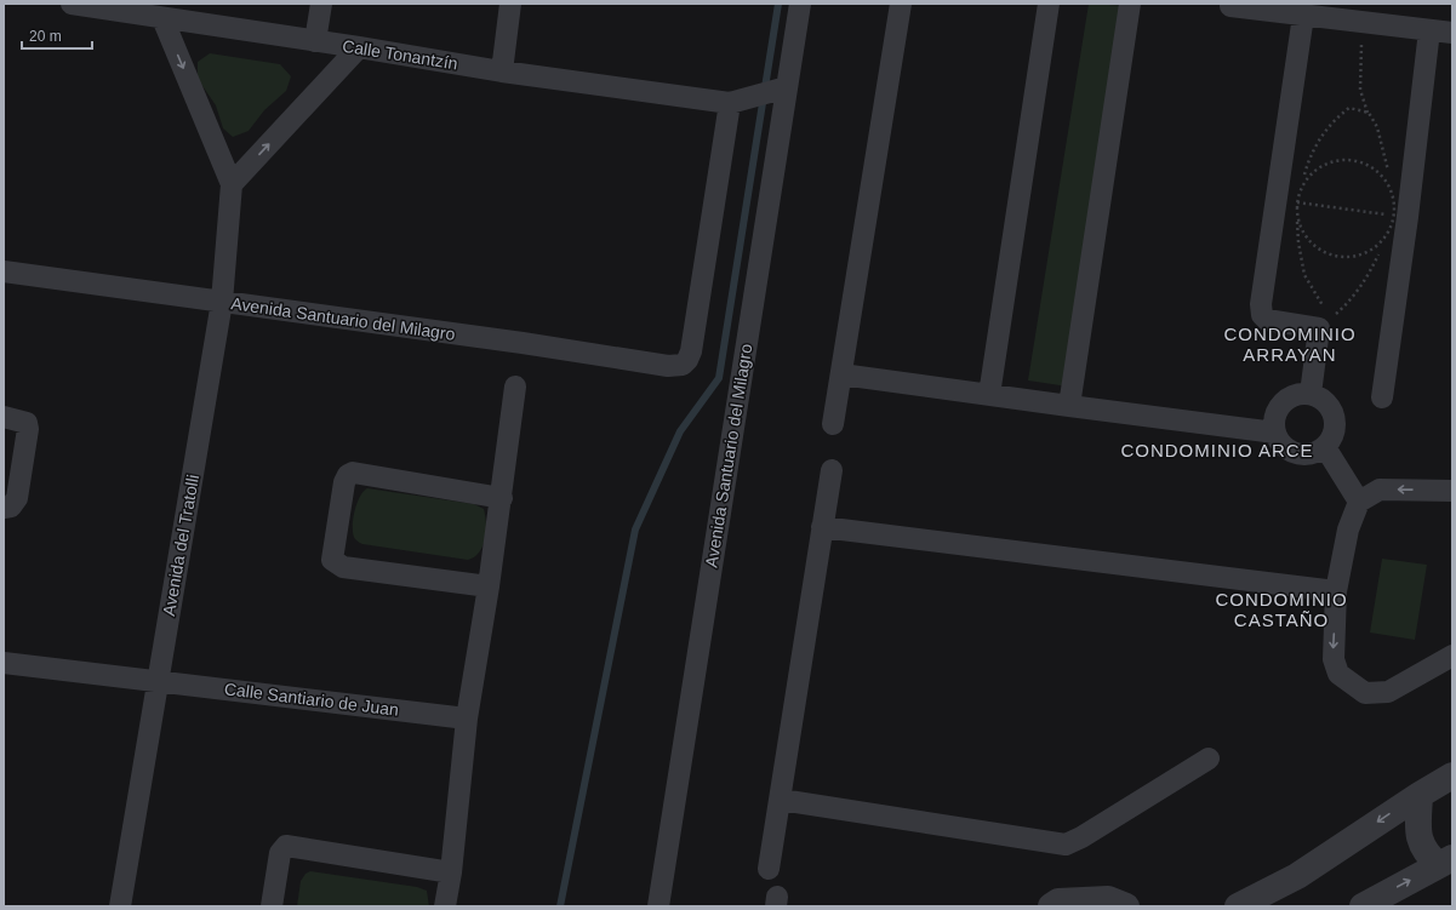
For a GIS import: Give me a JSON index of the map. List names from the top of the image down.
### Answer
{
  "streets": {
    "street": [
      "Calle Tonantzín",
      "Avenida Santuario del Milagro",
      "Avenida del Tratolli",
      "Calle Santiario de Juan"
    ]
  },
  "crossings": [
    ["Calle Tonantzín", "Avenida Santuario del Milagro"],
    ["Calle Tonantzín", "Avenida del Tratolli"],
    ["Avenida Santuario del Milagro", "Avenida del Tratolli"],
    ["Avenida del Tratolli", "Calle Santiario de Juan"]
  ],
  "districts": ["CONDOMINIO ARRAYAN", "CONDOMINIO ARCE", "CONDOMINIO CASTAÑO"],
  "scale_bar": "20 m"
}
